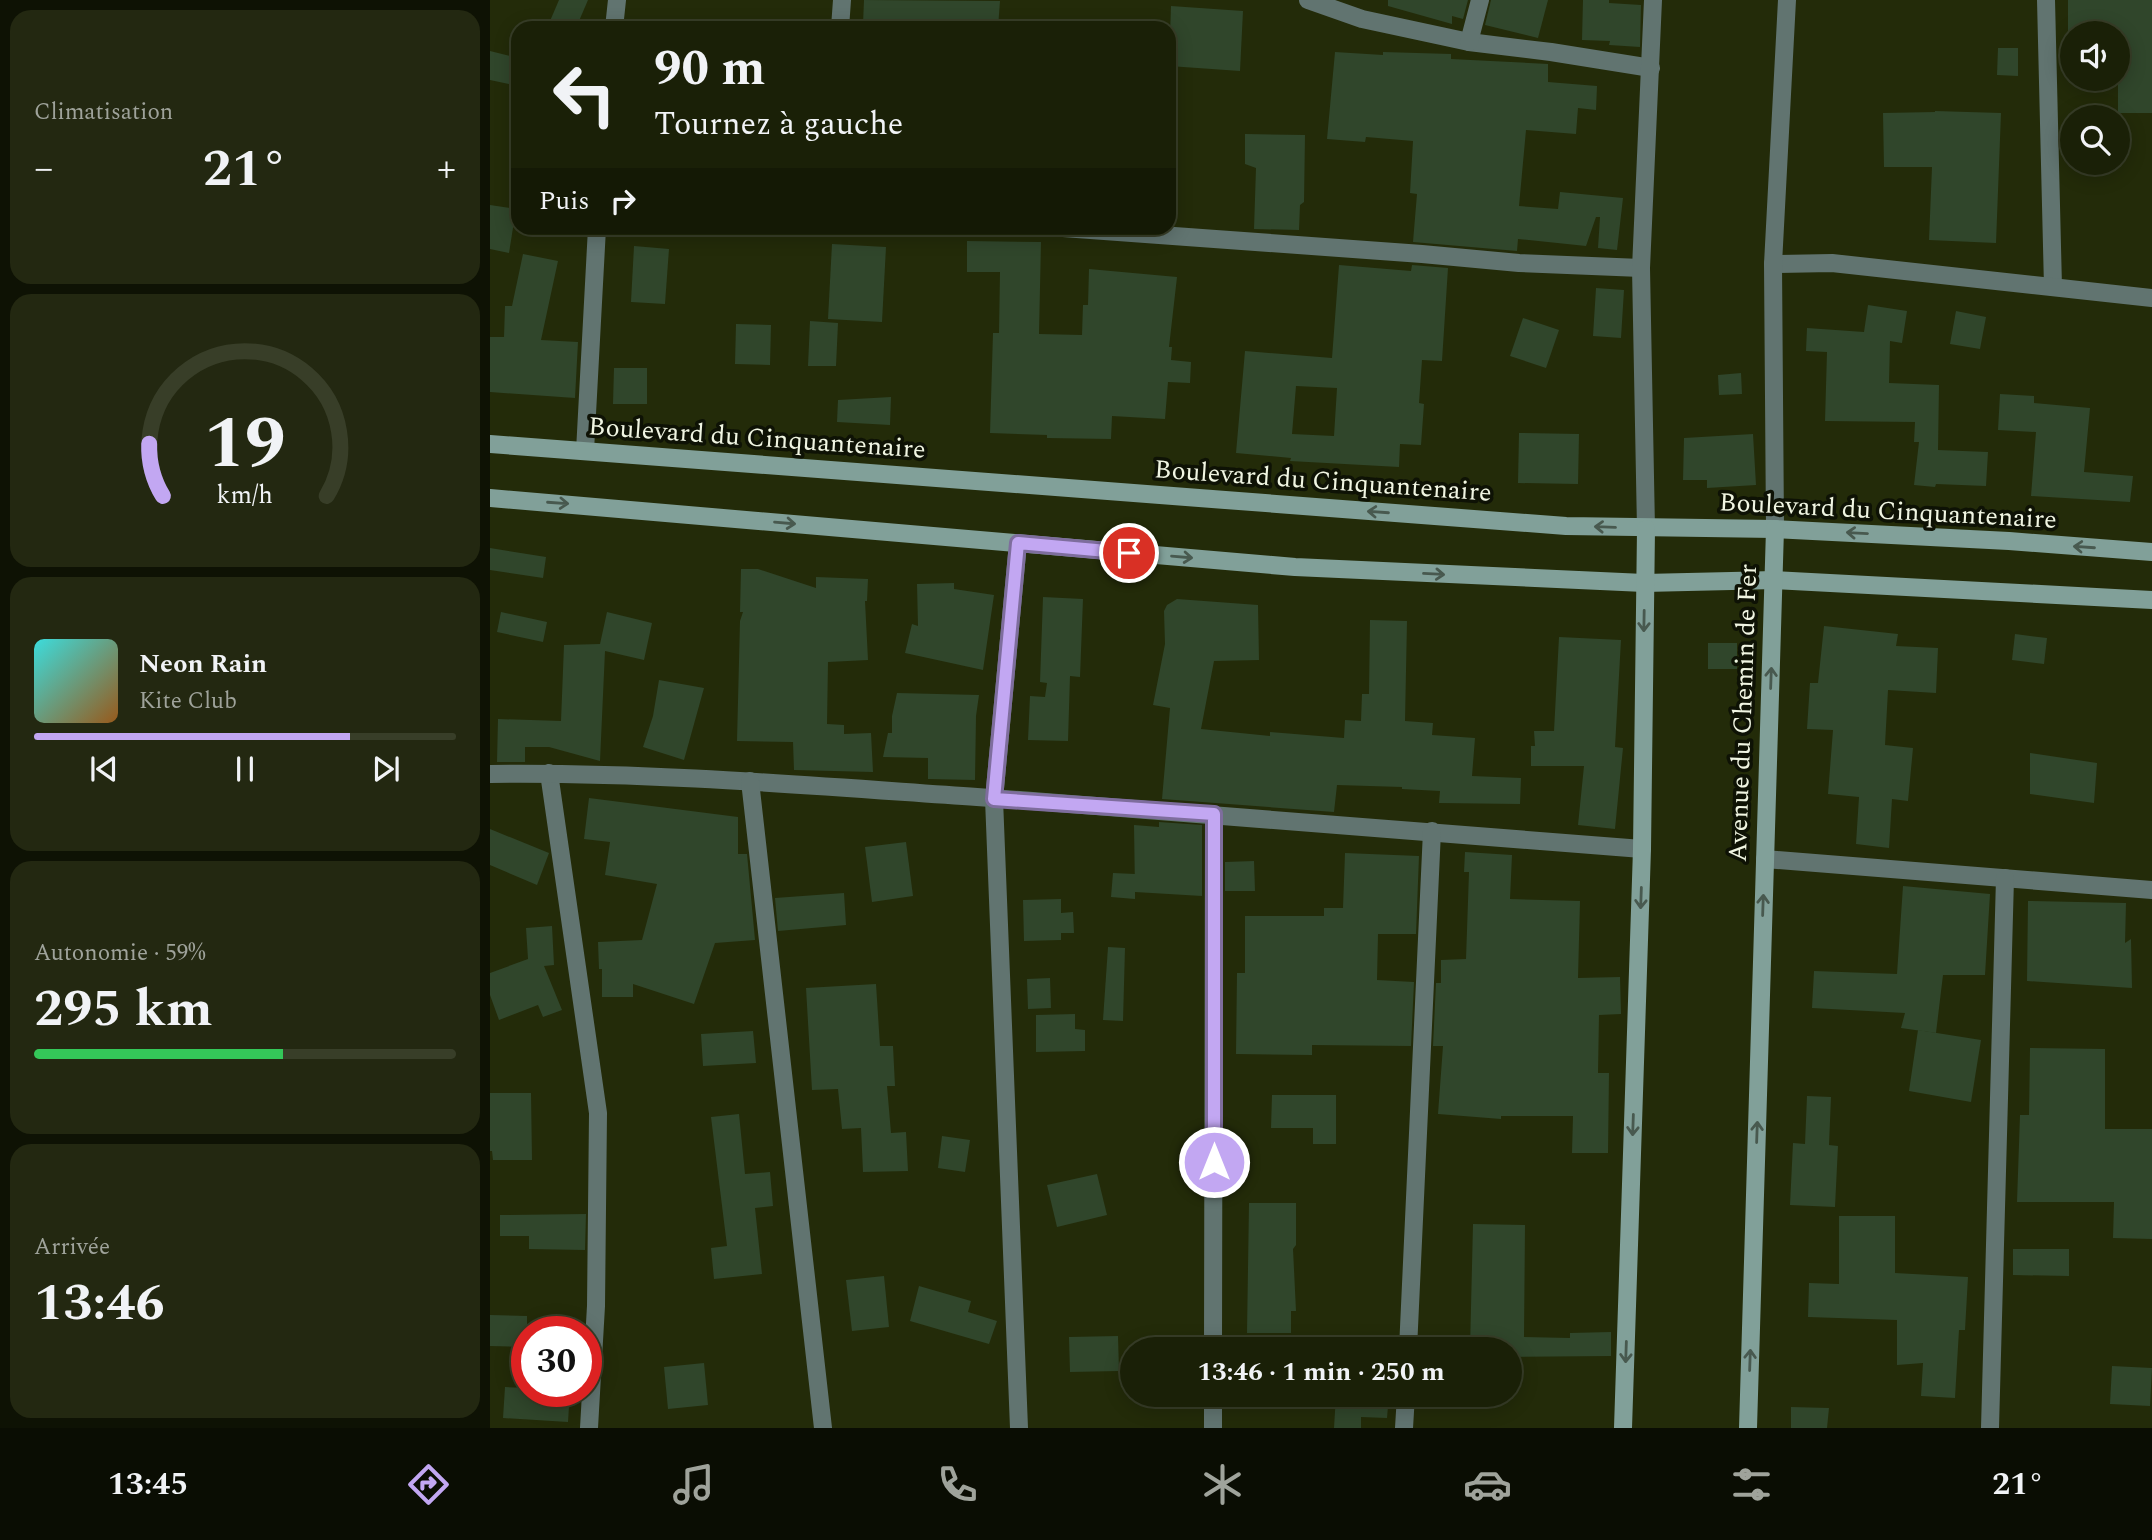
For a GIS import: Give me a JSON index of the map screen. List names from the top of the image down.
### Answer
{
  "streets": {
    "main road": ["Boulevard du Cinquantenaire", "Avenue du Chemin de Fer"]
  },
  "crossings": [
    ["Boulevard du Cinquantenaire", "Avenue du Chemin de Fer"]
  ],
  "one_way": ["Avenue du Chemin de Fer"],
  "page": {
    "tile": [
      "Climatisation",
      ["Autonomie · 59%", "295 km"],
      ["Arrivée", "13:46"]
    ],
    "turn": ["90 m", "Tournez à gauche"],
    "heat": ["−", "21°", "+"],
    "then": "Puis",
    "song": ["Neon Rain", "Kite Club"],
    "limit": "30",
    "trip": "13:46 · 1 min · 250 m",
    "tabs": ["13:45", "21°"],
    "gauge": ["19", "km/h"]
  }
}
